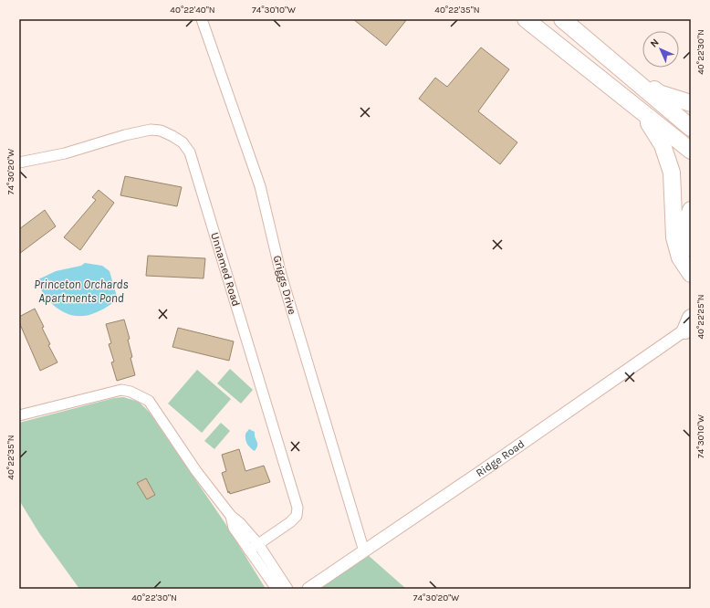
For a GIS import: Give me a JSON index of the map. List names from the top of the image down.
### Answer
{
  "streets": {
    "street": ["Unnamed Road", "Griggs Drive", "Ridge Road"]
  },
  "crossings": [
    ["Griggs Drive", "Ridge Road"]
  ],
  "water": ["Princeton Orchards Apartments Pond"],
  "north": "top left",
  "coordinates": [
    "40°22'40\"N",
    "74°30'10\"W",
    "40°22'35\"N",
    "40°22'30\"N",
    "74°30'20\"W",
    "40°22'25\"N"
  ]
}
